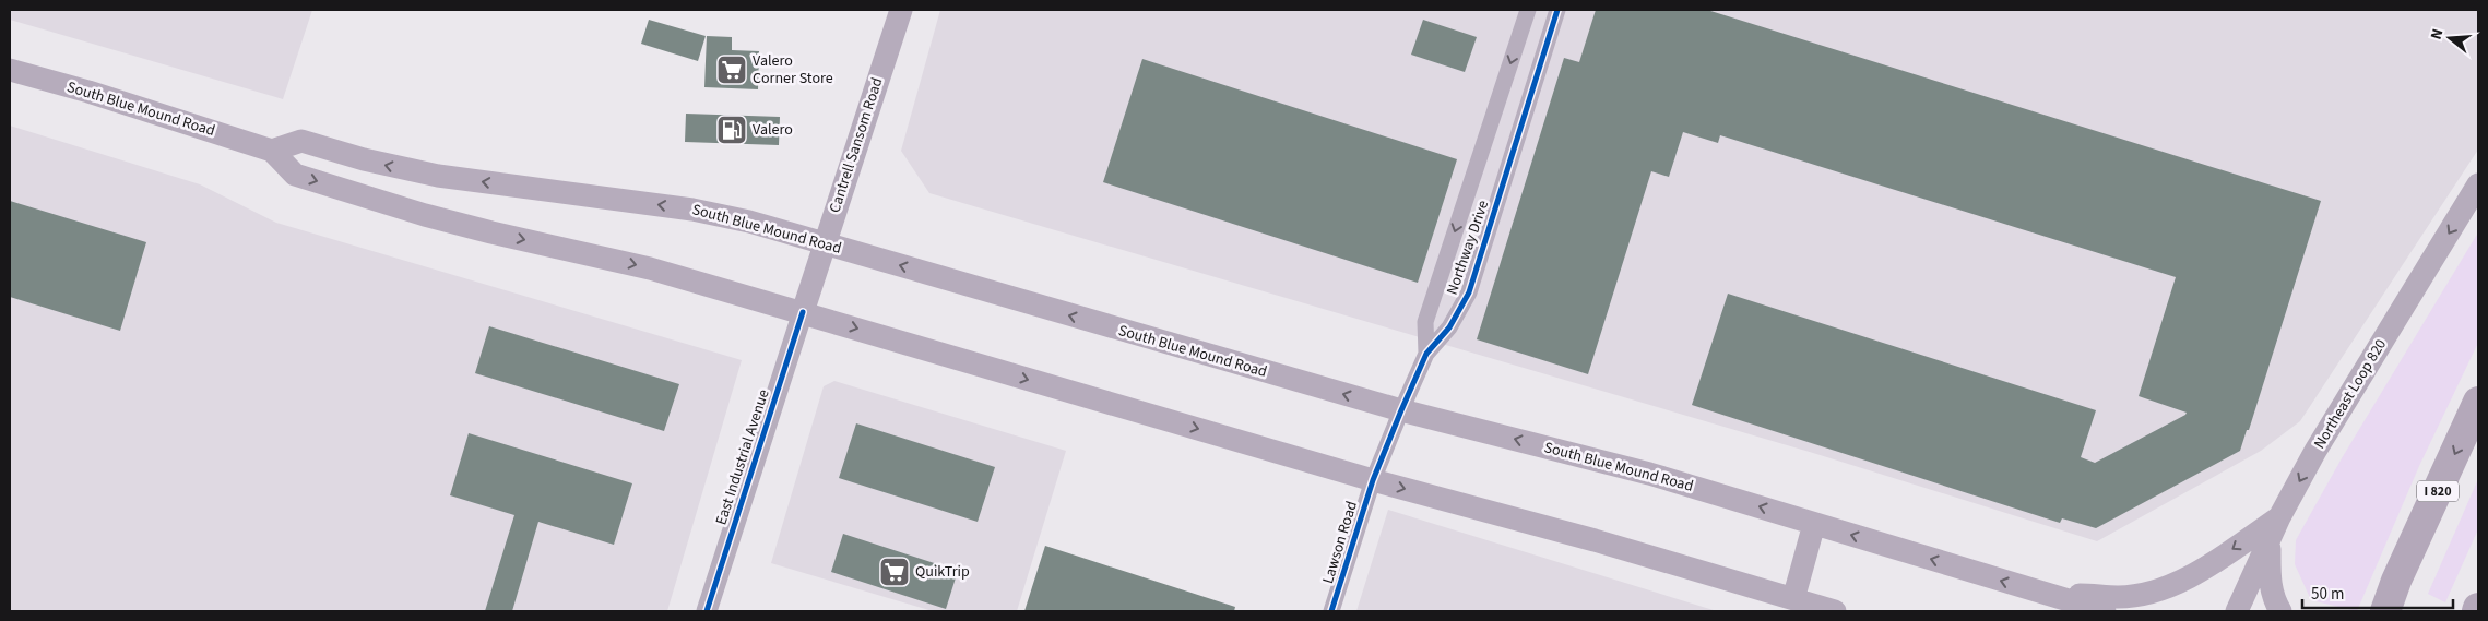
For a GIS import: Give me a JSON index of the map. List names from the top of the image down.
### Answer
{
  "streets": {
    "highway": ["I 820"],
    "main road": ["South Blue Mound Road", "Cantrell Sansom Road", "Northeast Loop 820"],
    "street": ["Northway Drive", "East Industrial Avenue", "Lawson Road"]
  },
  "crossings": [
    ["South Blue Mound Road", "Cantrell Sansom Road"],
    ["South Blue Mound Road", "Northway Drive"],
    ["South Blue Mound Road", "East Industrial Avenue"],
    ["South Blue Mound Road", "Lawson Road"],
    ["Cantrell Sansom Road", "East Industrial Avenue"],
    ["Northway Drive", "Lawson Road"]
  ],
  "one_way": ["Northeast Loop 820"],
  "places": {
    "supermarket": ["Valero Corner Store", "QuikTrip"],
    "fuel station": ["Valero"]
  },
  "scale_bar": "50 m",
  "north": "left"
}
